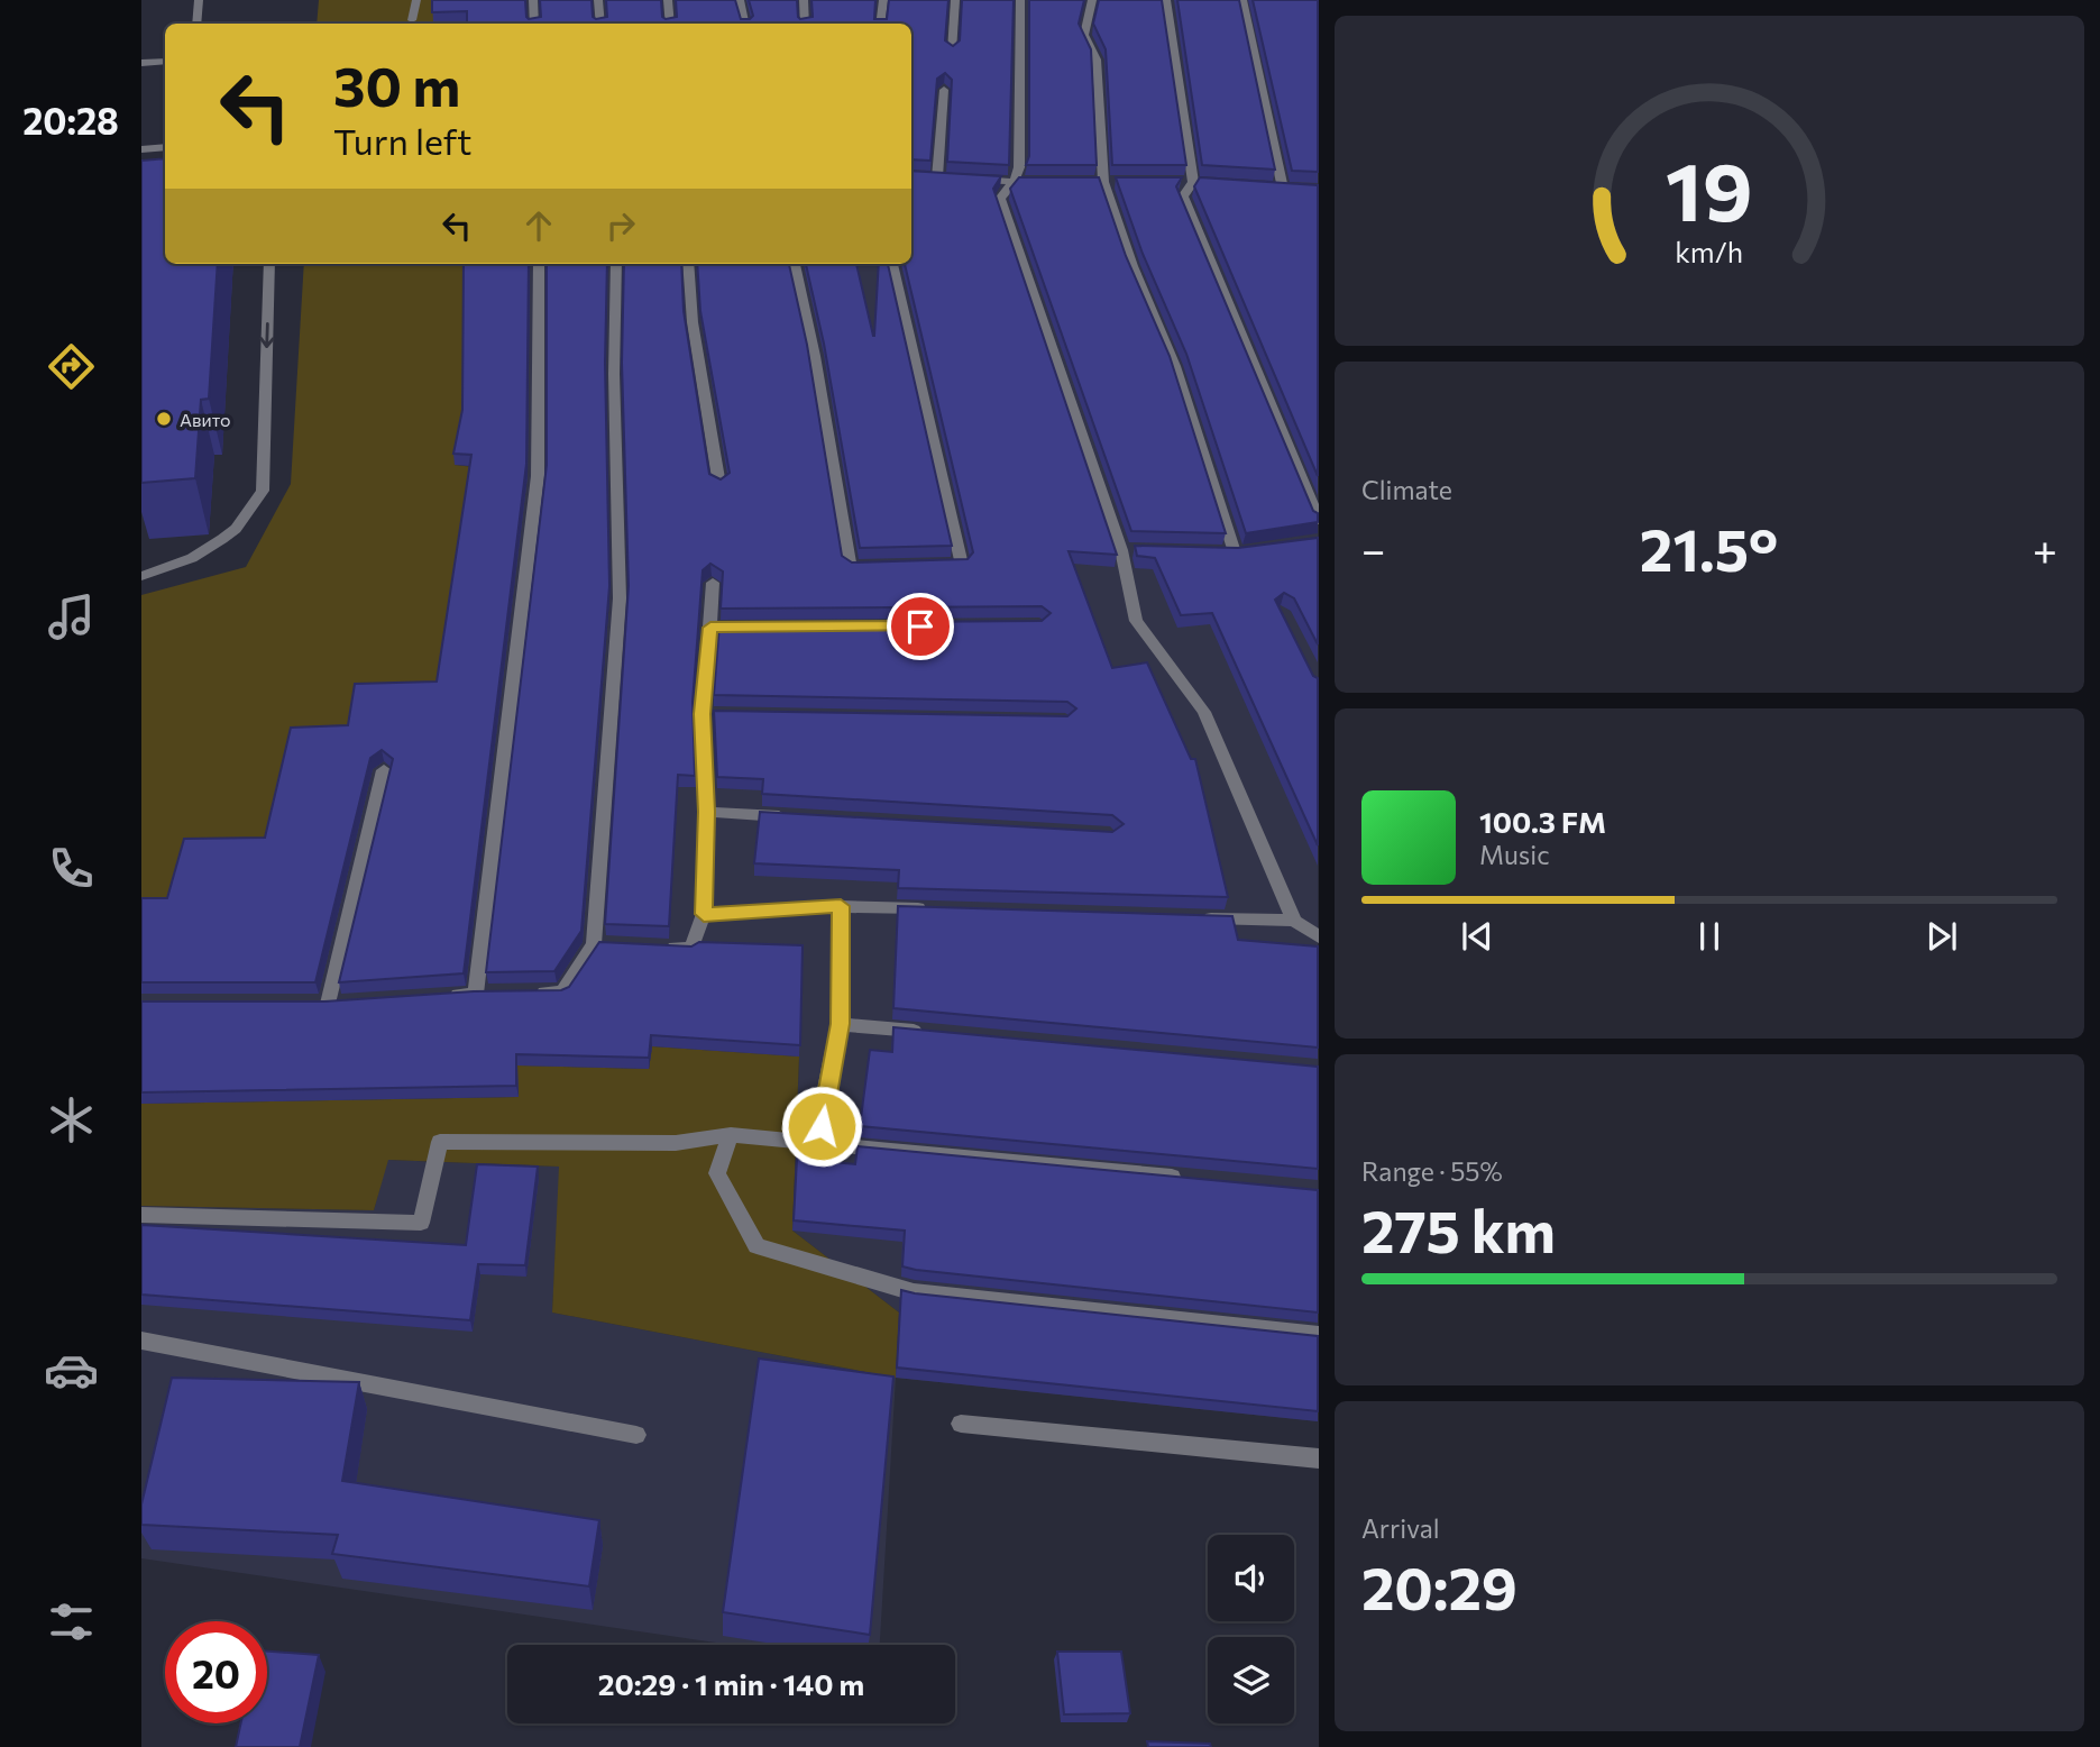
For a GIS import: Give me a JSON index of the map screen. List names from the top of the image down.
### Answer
{
  "places": ["Авито"],
  "page": {
    "tabs": "20:28",
    "turn": ["30 m", "Turn left"],
    "tile": [
      "Climate",
      ["Range · 55%", "275 km"],
      ["Arrival", "20:29"]
    ],
    "heat": ["−", "21.5°", "+"],
    "song": ["100.3 FM", "Music"],
    "limit": "20",
    "trip": "20:29 · 1 min · 140 m",
    "gauge": ["19", "km/h"]
  }
}
